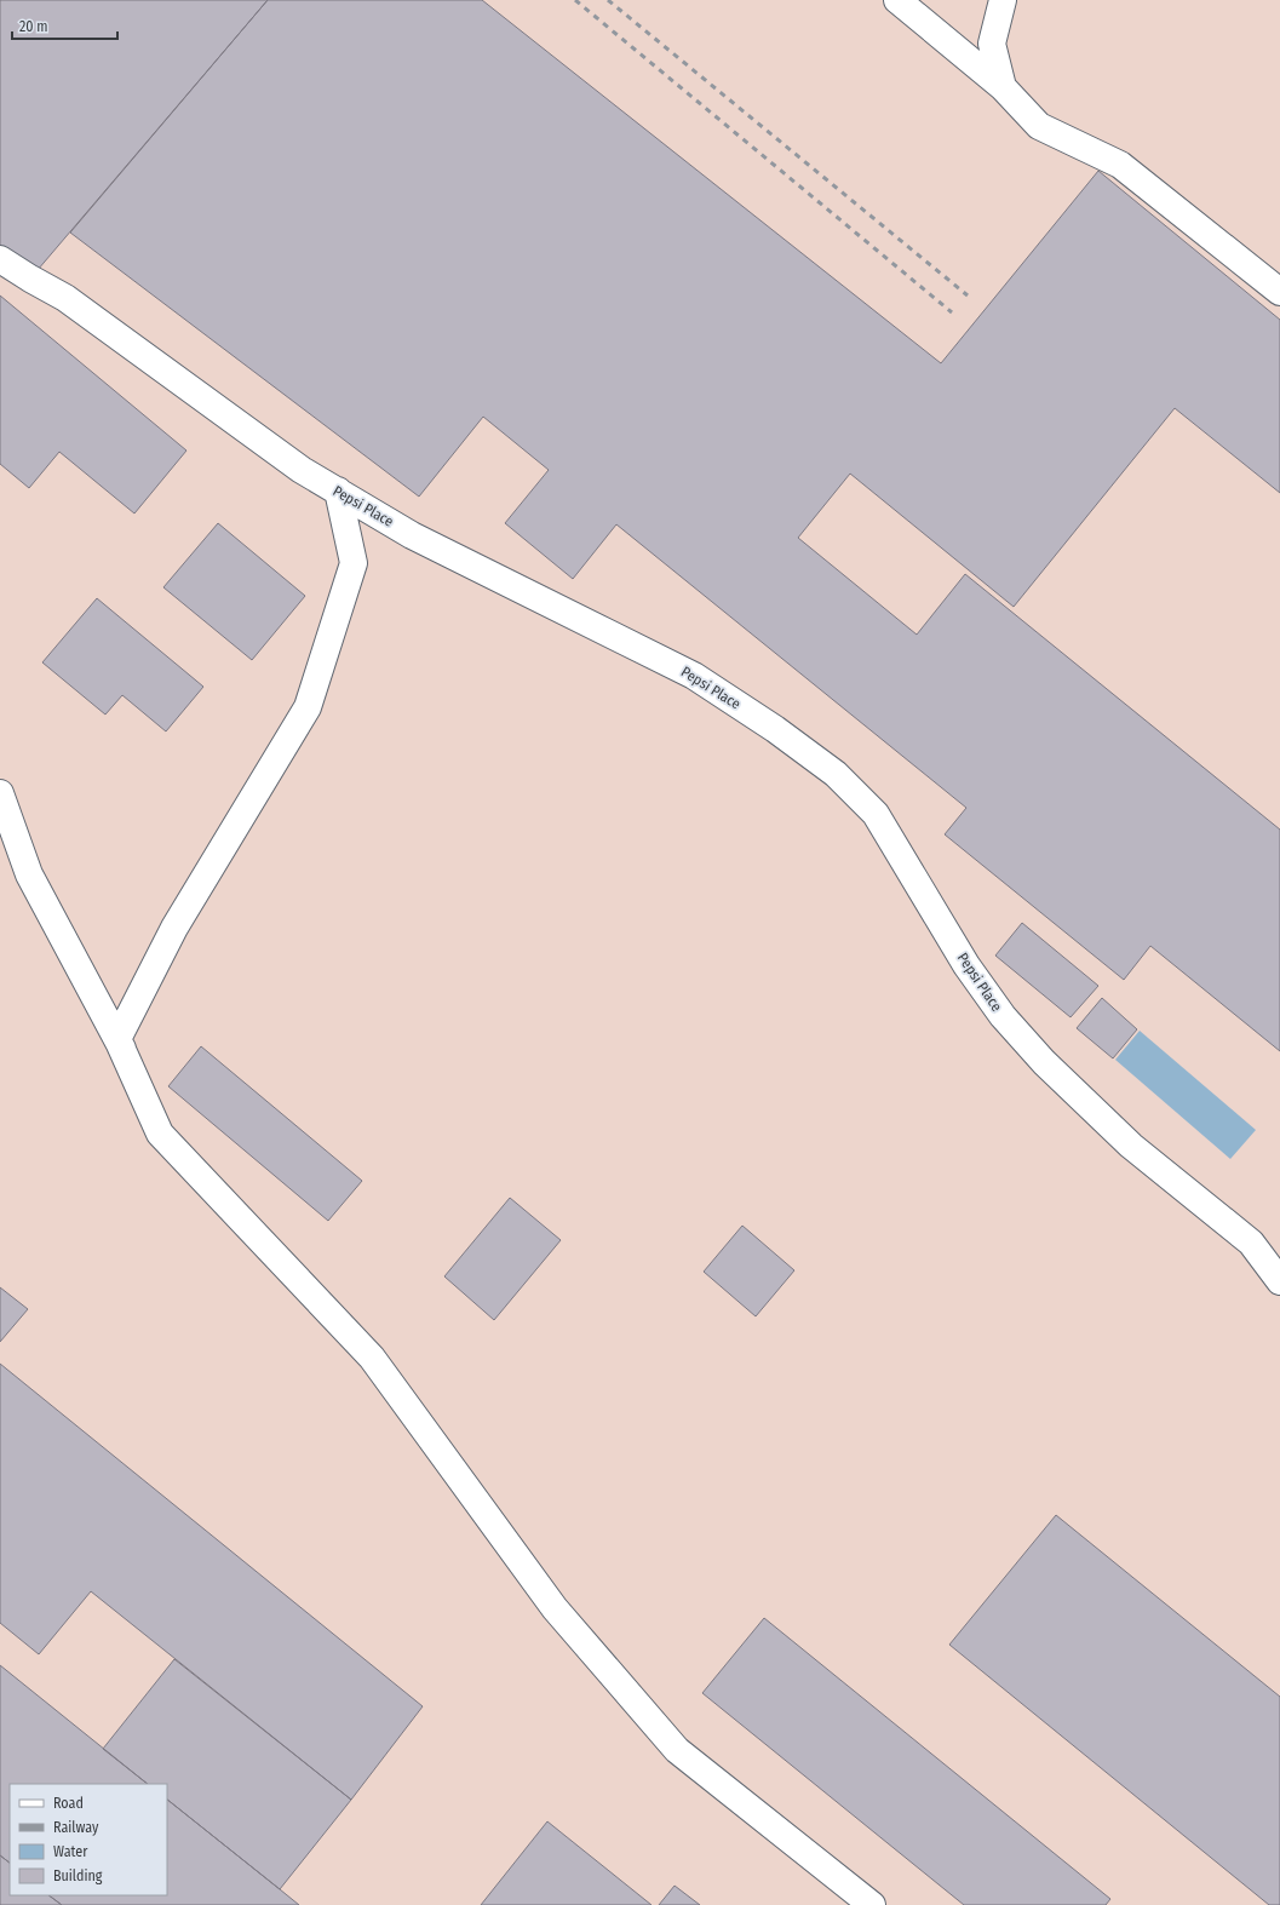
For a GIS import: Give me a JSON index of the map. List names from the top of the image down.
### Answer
{
  "streets": {
    "lane": ["Pepsi Place"]
  },
  "legend": [
    "Road",
    "Railway",
    "Water",
    "Building"
  ],
  "scale_bar": "20 m"
}
